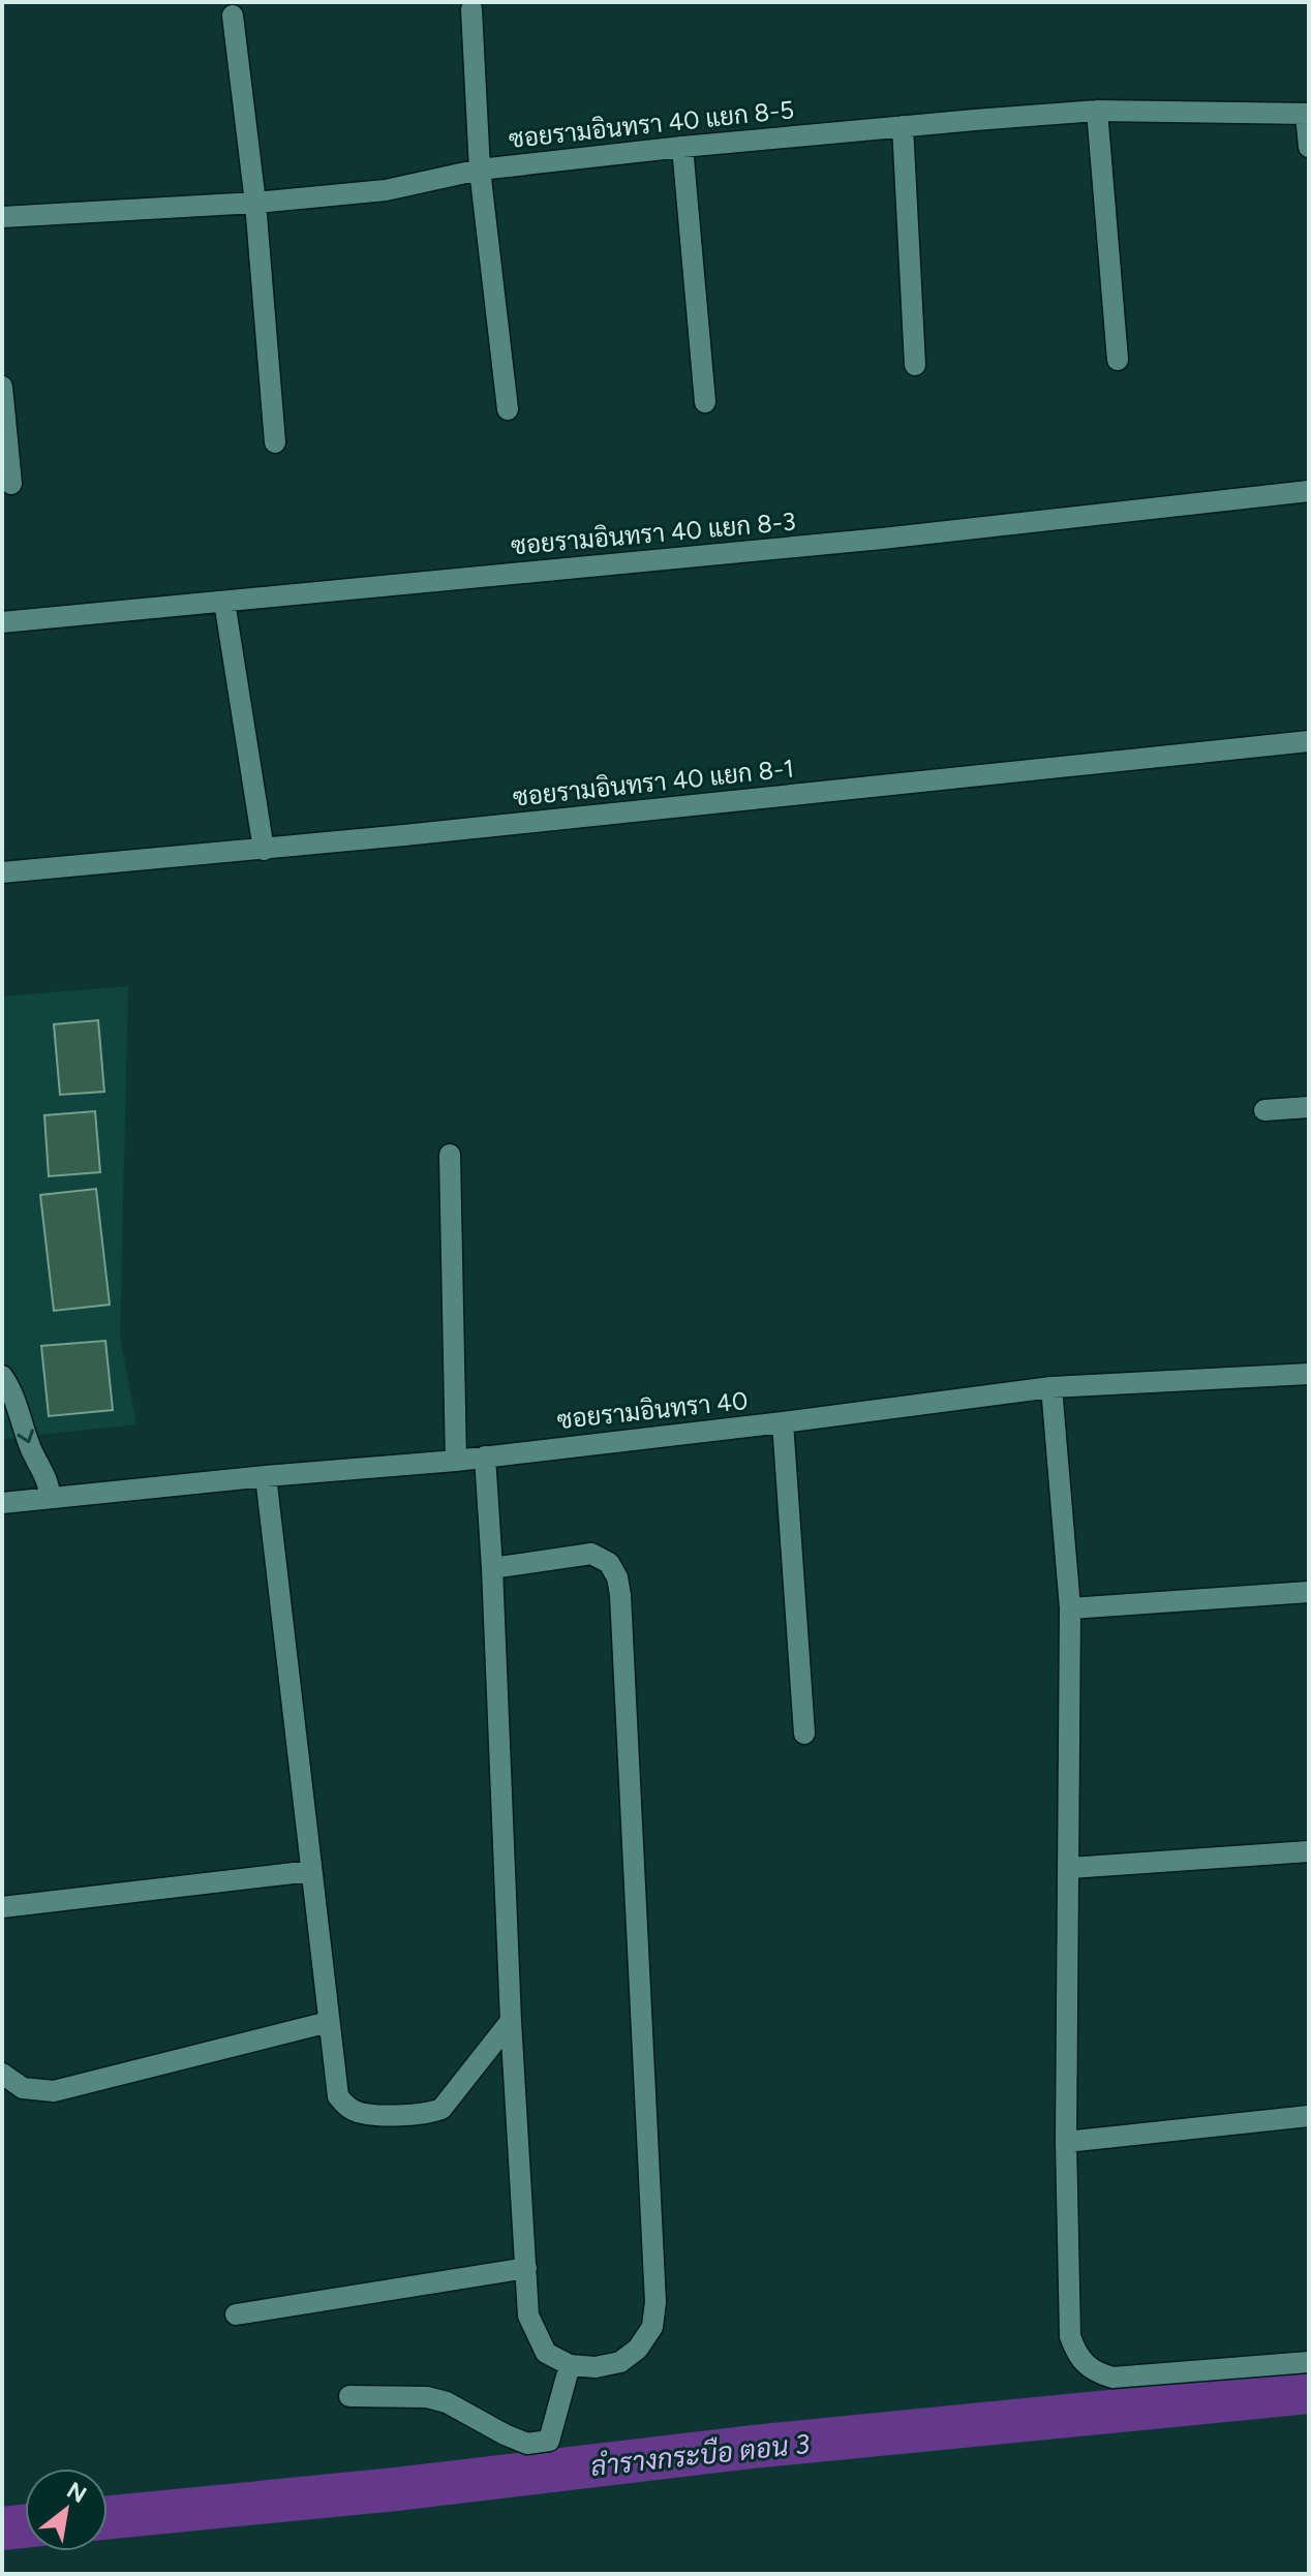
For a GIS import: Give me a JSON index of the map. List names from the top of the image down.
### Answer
{
  "streets": {
    "street": [
      "ซอยรามอินทรา 40 แยก 8-5",
      "ซอยรามอินทรา 40 แยก 8-3",
      "ซอยรามอินทรา 40 แยก 8-1",
      "ซอยรามอินทรา 40"
    ]
  },
  "water": ["ลำรางกระบือ ตอน 3"],
  "north": "top right"
}
